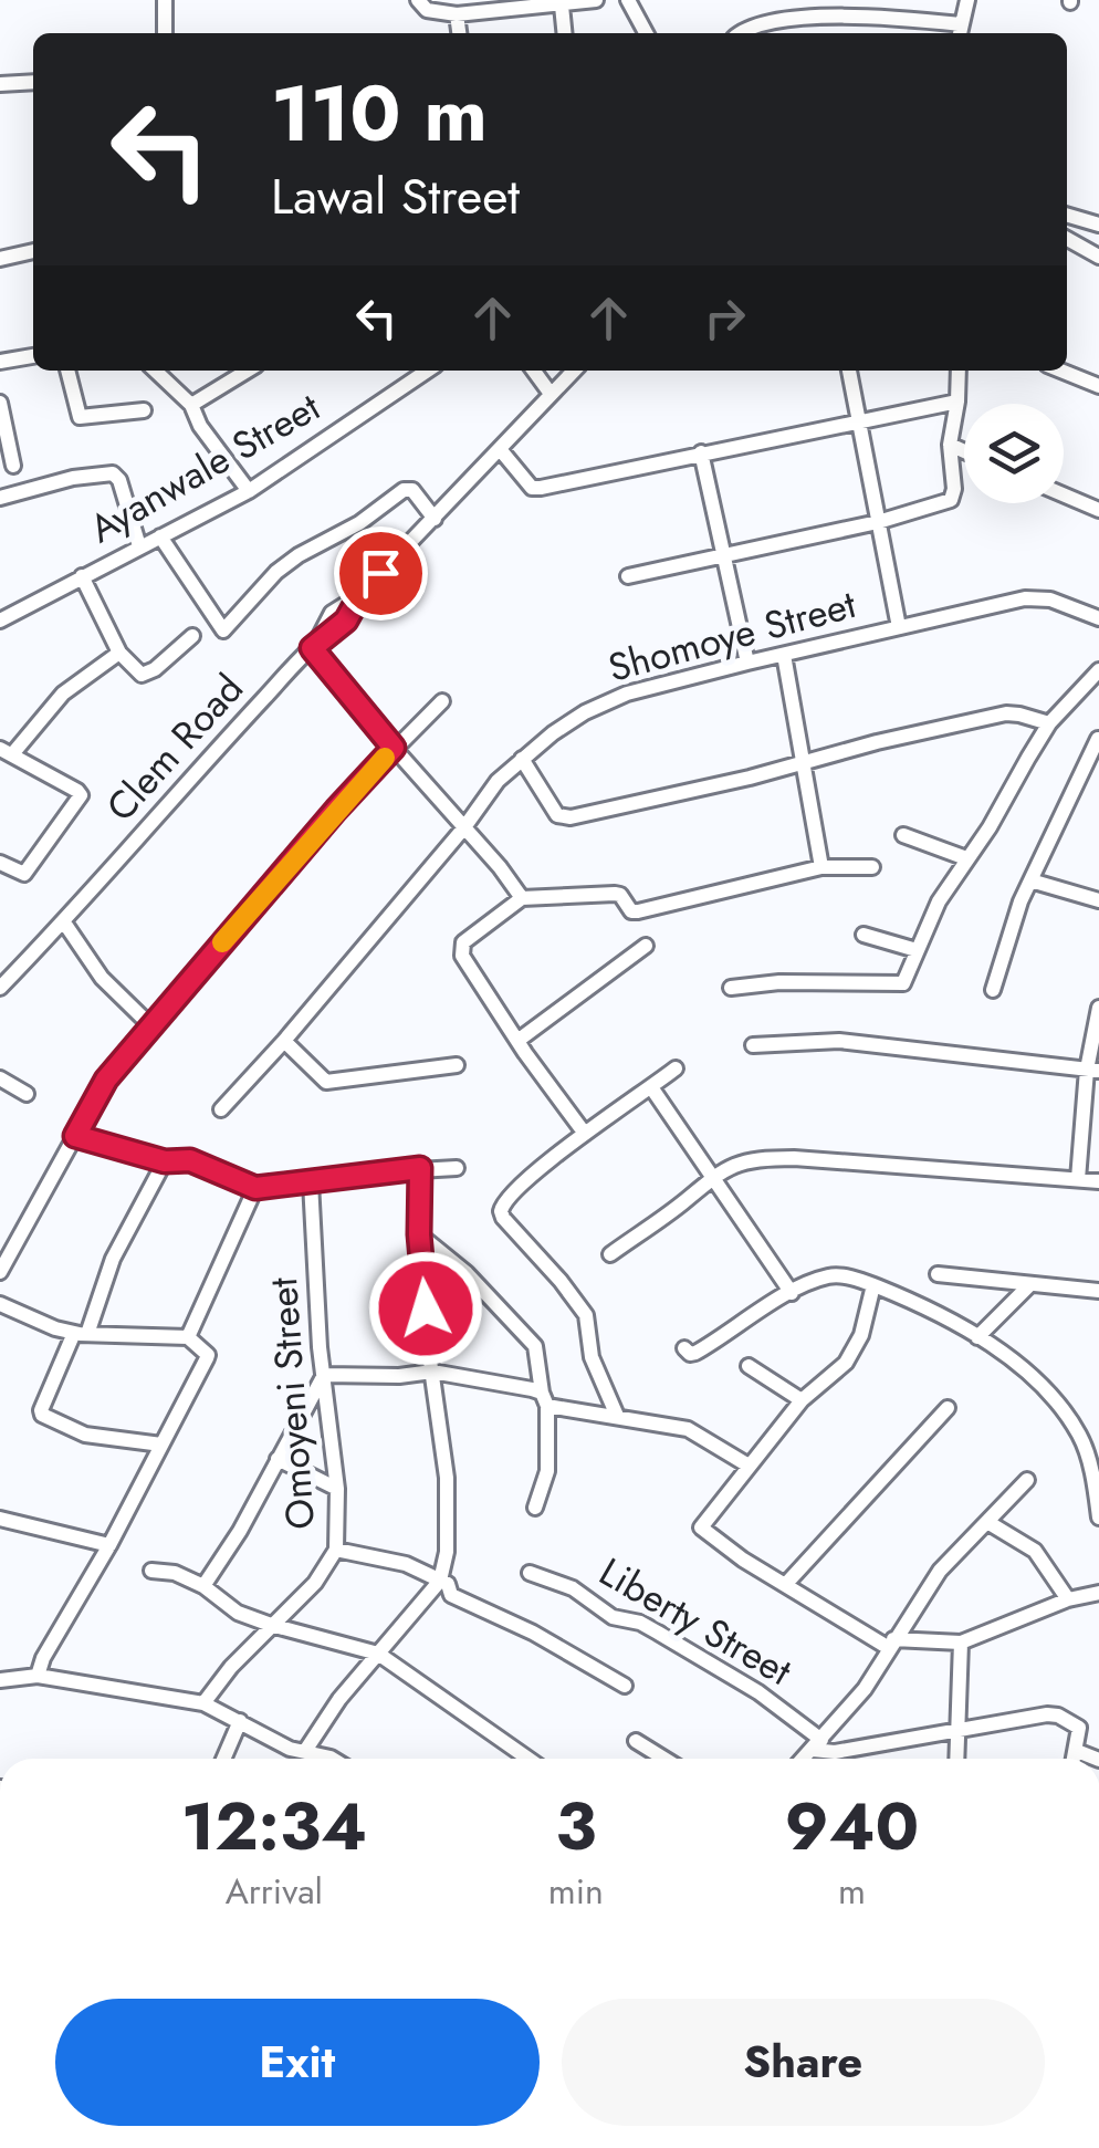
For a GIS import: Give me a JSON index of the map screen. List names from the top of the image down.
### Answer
{
  "streets": {
    "street": [
      "Ayanwale Street",
      "Shomoye Street",
      "Clem Road",
      "Omoyeni Street",
      "Liberty Street"
    ]
  },
  "page": {
    "turn": ["110 m", "Lawal Street"],
    "eta": [
      "12:34",
      "Arrival",
      "3",
      "min",
      "940",
      "m"
    ],
    "buttons": ["Exit", "Share"]
  }
}
